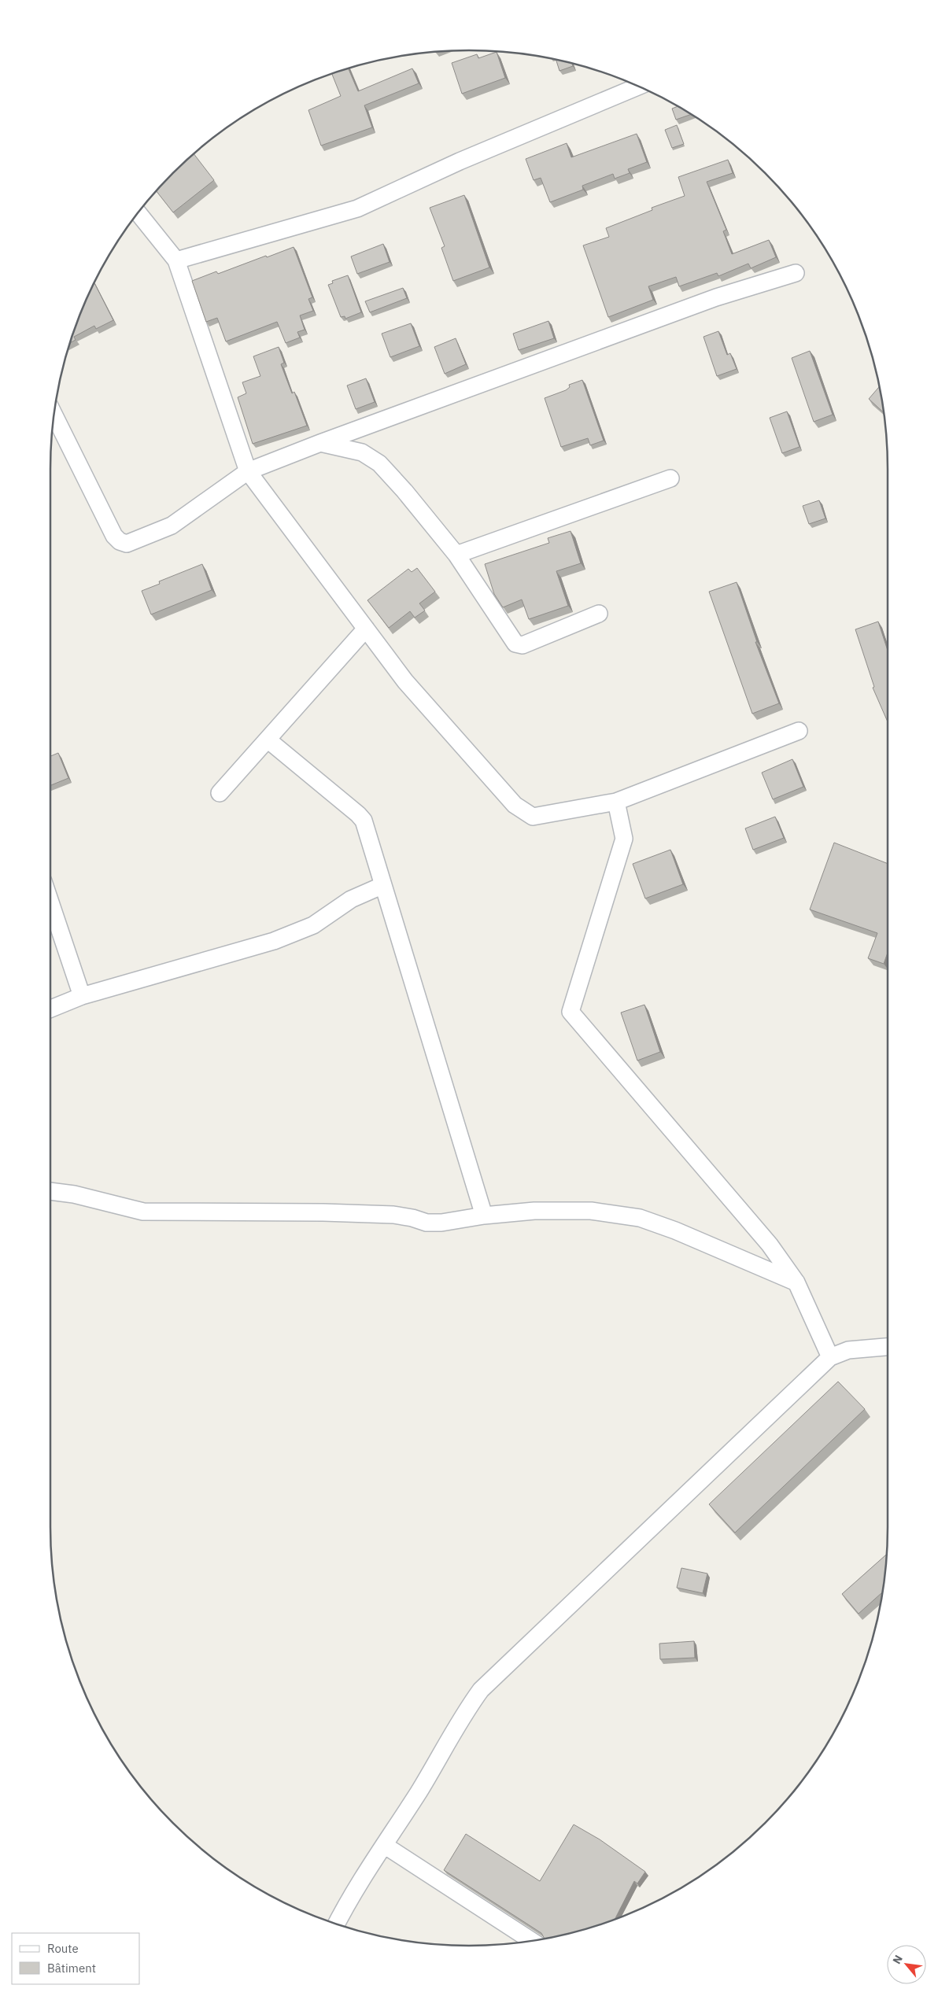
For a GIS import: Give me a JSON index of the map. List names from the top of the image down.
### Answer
{
  "legend": ["Route", "Bâtiment"],
  "north": "top left"
}
